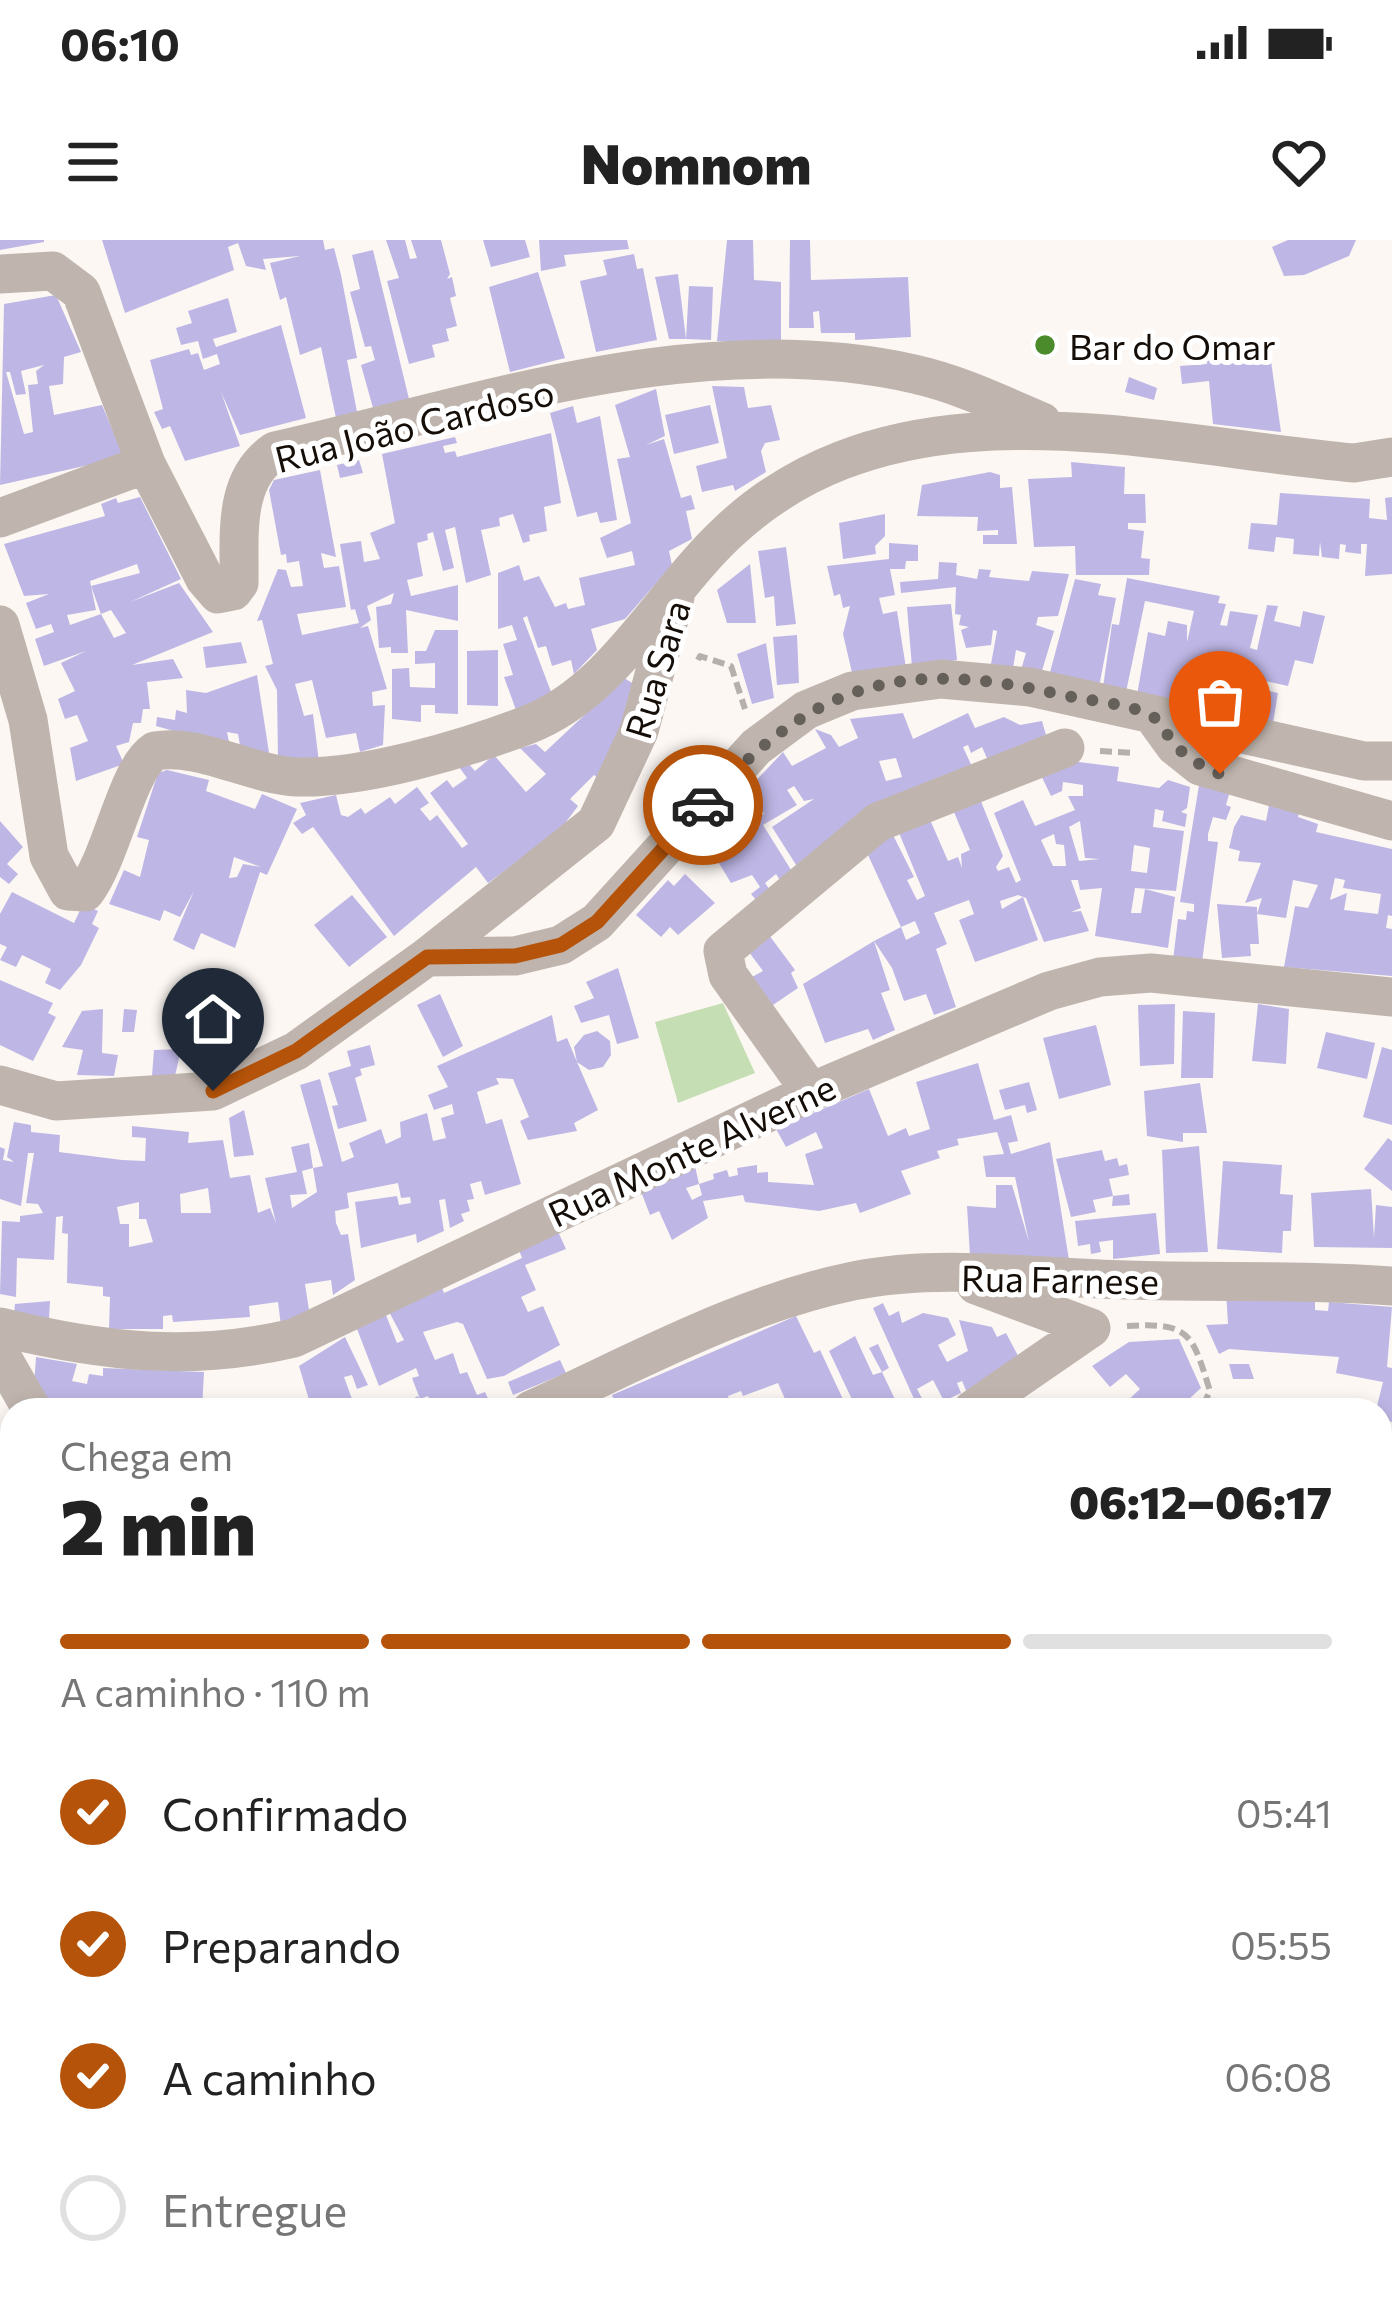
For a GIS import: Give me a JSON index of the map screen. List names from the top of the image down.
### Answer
{
  "streets": {
    "street": [
      "Rua João Cardoso",
      "Rua Sara",
      "Rua Monte Alverne",
      "Rua Farnese"
    ]
  },
  "crossings": [
    ["Rua João Cardoso", "Rua Sara"]
  ],
  "places": ["Bar do Omar"],
  "page": {
    "status": "06:10",
    "header": "Nomnom",
    "heading": ["2 min", "Chega em", "06:12–06:17"],
    "bar": "A caminho · 110 m",
    "list": [
      ["Confirmado", "05:41"],
      ["Preparando", "05:55"],
      ["A caminho", "06:08"],
      "Entregue"
    ]
  }
}
